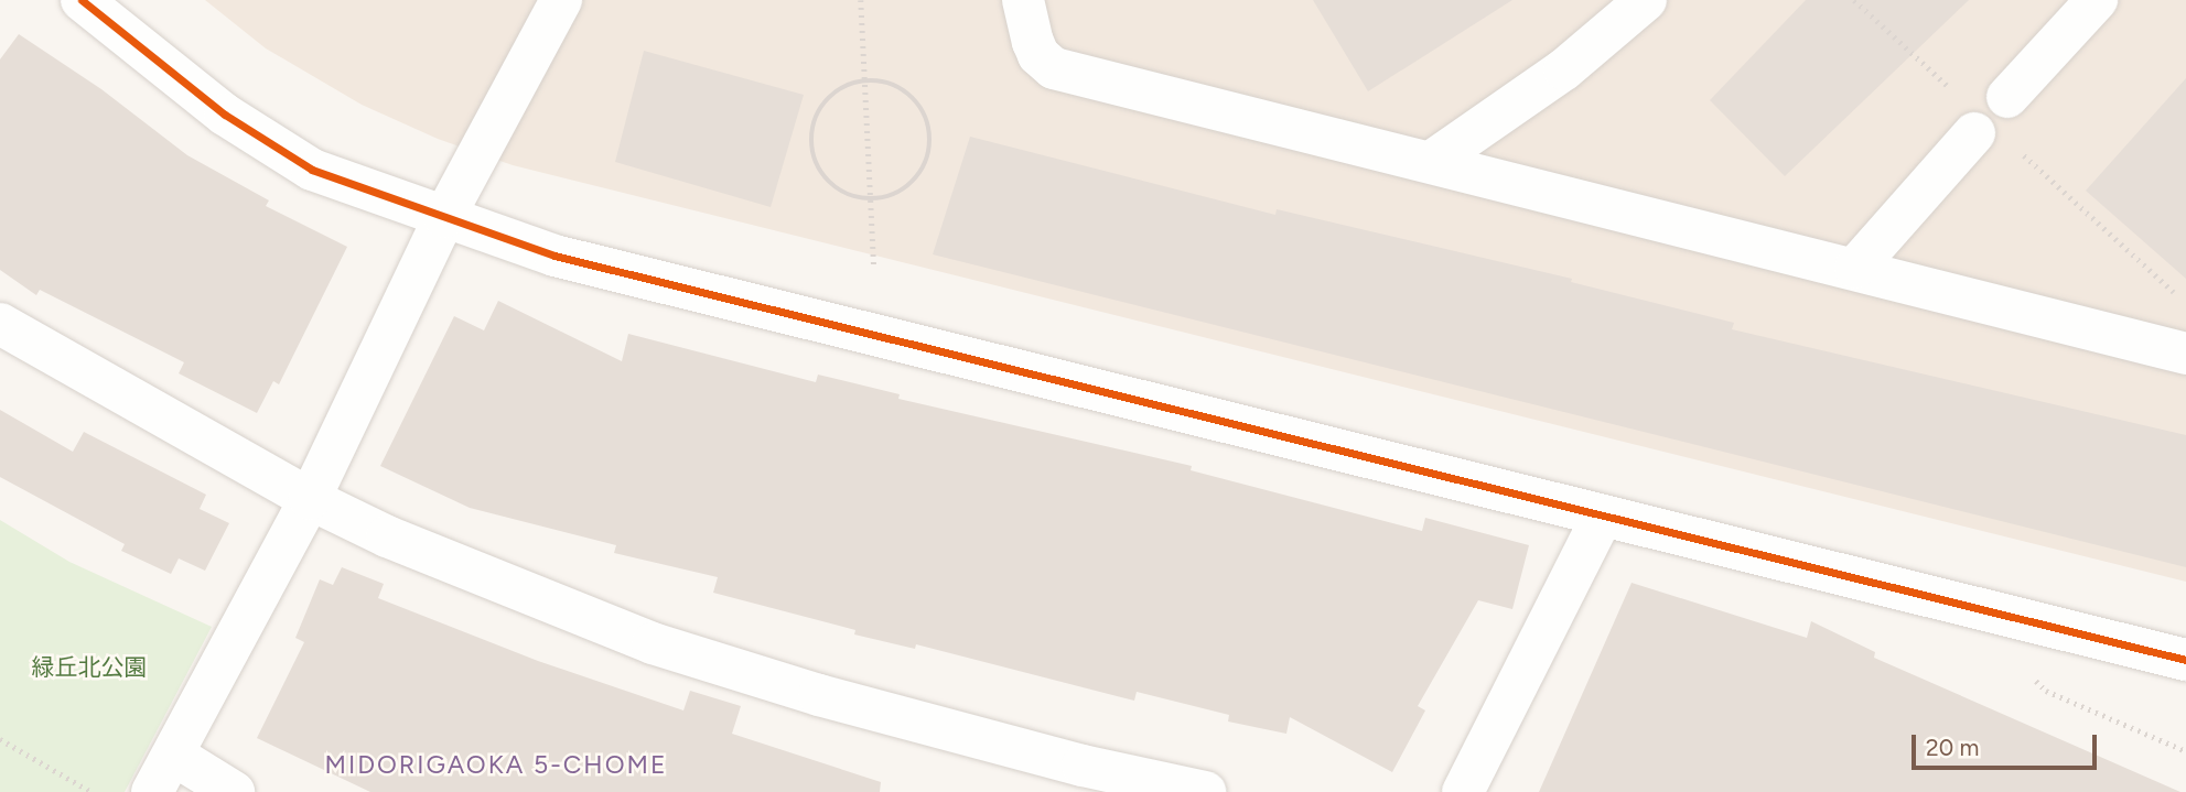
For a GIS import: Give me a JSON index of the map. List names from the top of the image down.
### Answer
{
  "districts": ["MIDORIGAOKA 5-CHOME"],
  "parks": ["緑丘北公園"],
  "scale_bar": "20 m"
}
